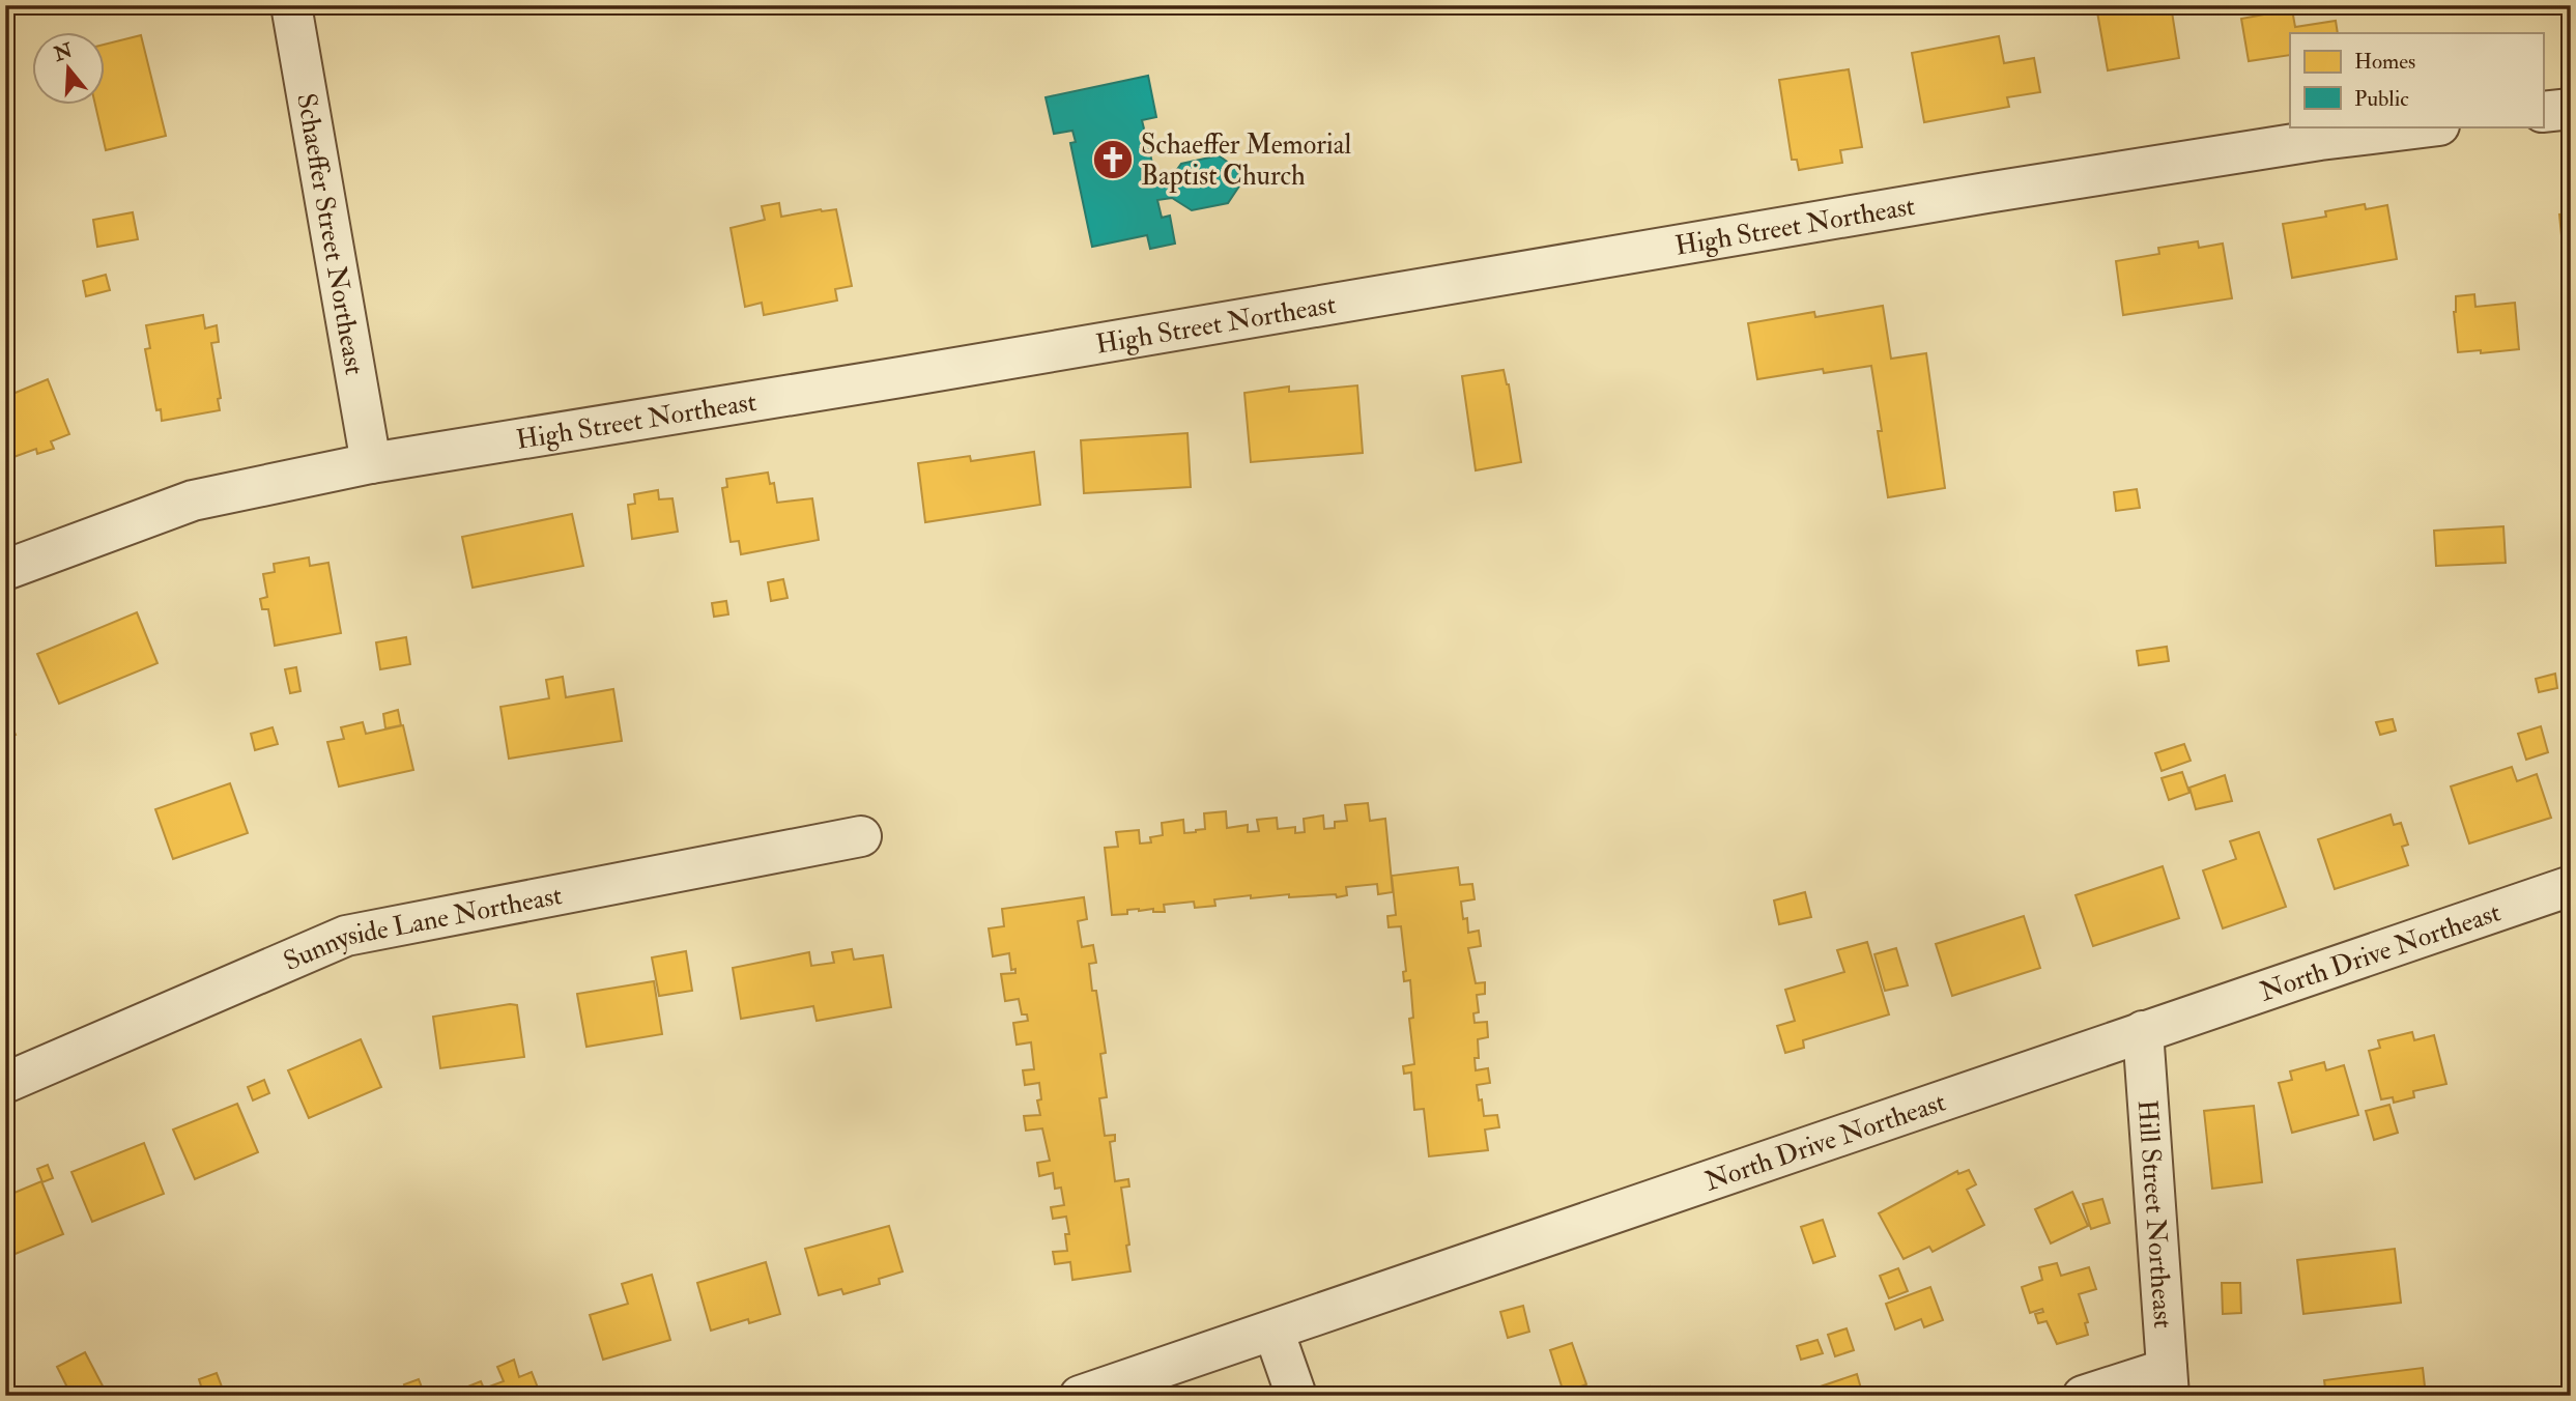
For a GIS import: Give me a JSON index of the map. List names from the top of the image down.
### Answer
{
  "streets": {
    "street": [
      "High Street Northeast",
      "Schaeffer Street Northeast",
      "Sunnyside Lane Northeast",
      "North Drive Northeast",
      "Hill Street Northeast"
    ]
  },
  "crossings": [
    ["High Street Northeast", "Schaeffer Street Northeast"],
    ["North Drive Northeast", "Hill Street Northeast"]
  ],
  "places": {
    "church": ["Schaeffer Memorial Baptist Church"]
  },
  "legend": ["Homes", "Public"],
  "north": "top"
}
